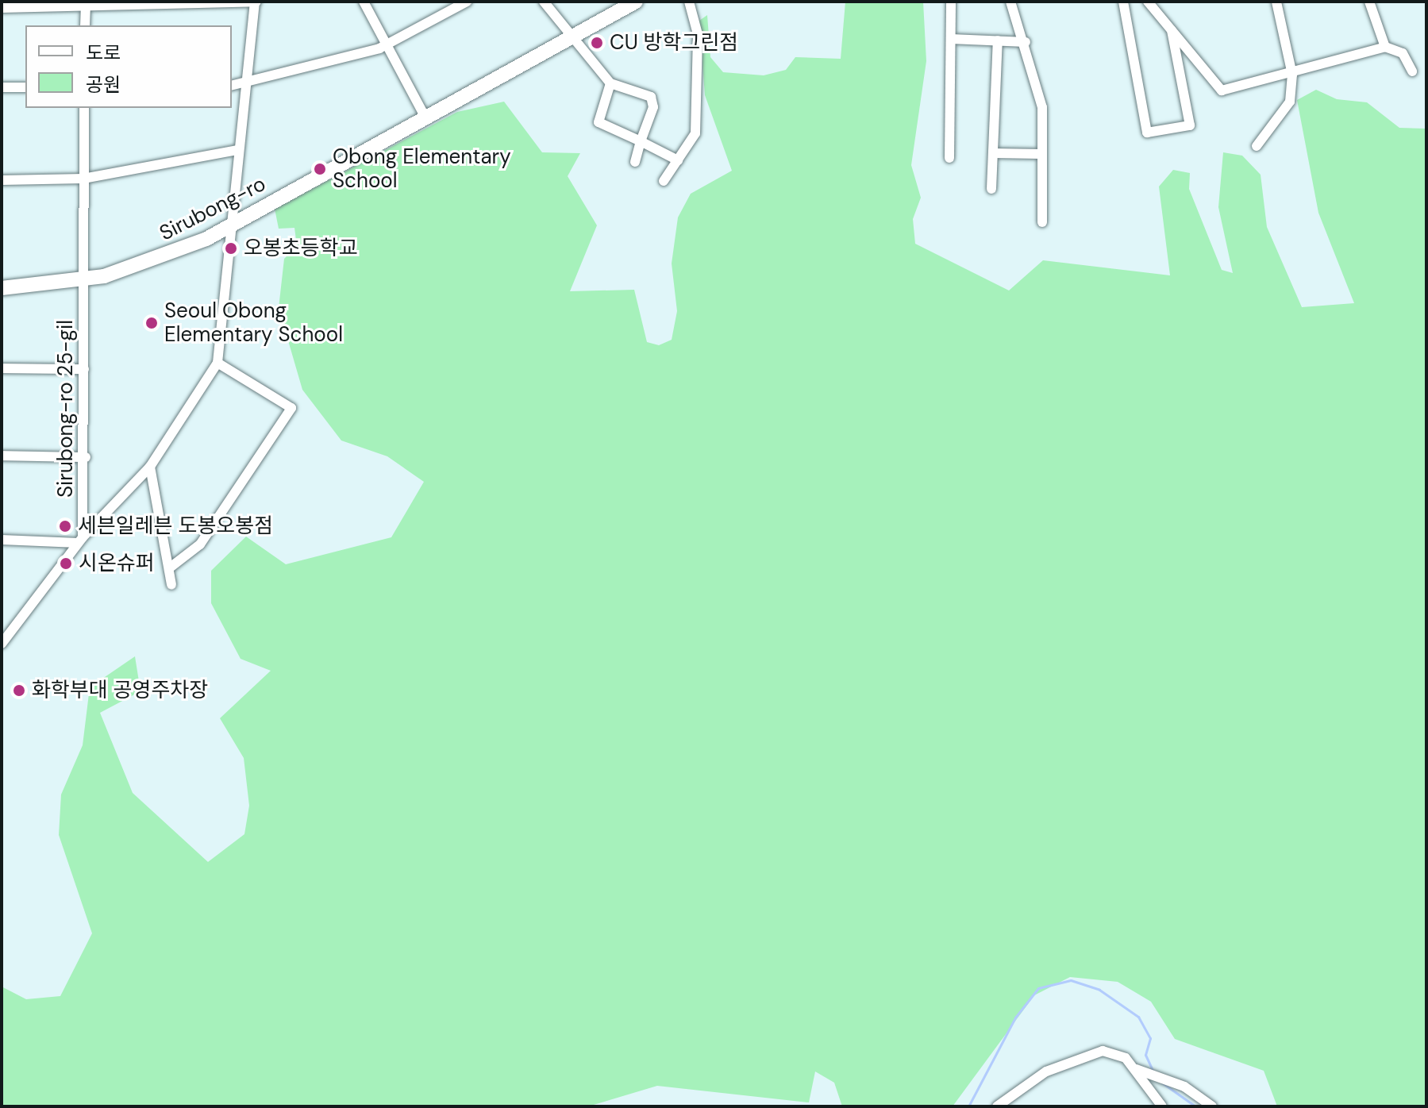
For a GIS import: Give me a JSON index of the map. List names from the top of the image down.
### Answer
{
  "streets": {
    "street": ["Sirubong-ro", "Sirubong-ro 25-gil"]
  },
  "crossings": [
    ["Sirubong-ro", "Sirubong-ro 25-gil"]
  ],
  "places": [
    "CU 방학그린점",
    "Obong Elementary School",
    "오봉초등학교",
    "Seoul Obong Elementary School",
    "세븐일레븐 도봉오봉점",
    "시온슈퍼",
    "화학부대 공영주차장"
  ],
  "legend": ["도로", "공원"]
}
